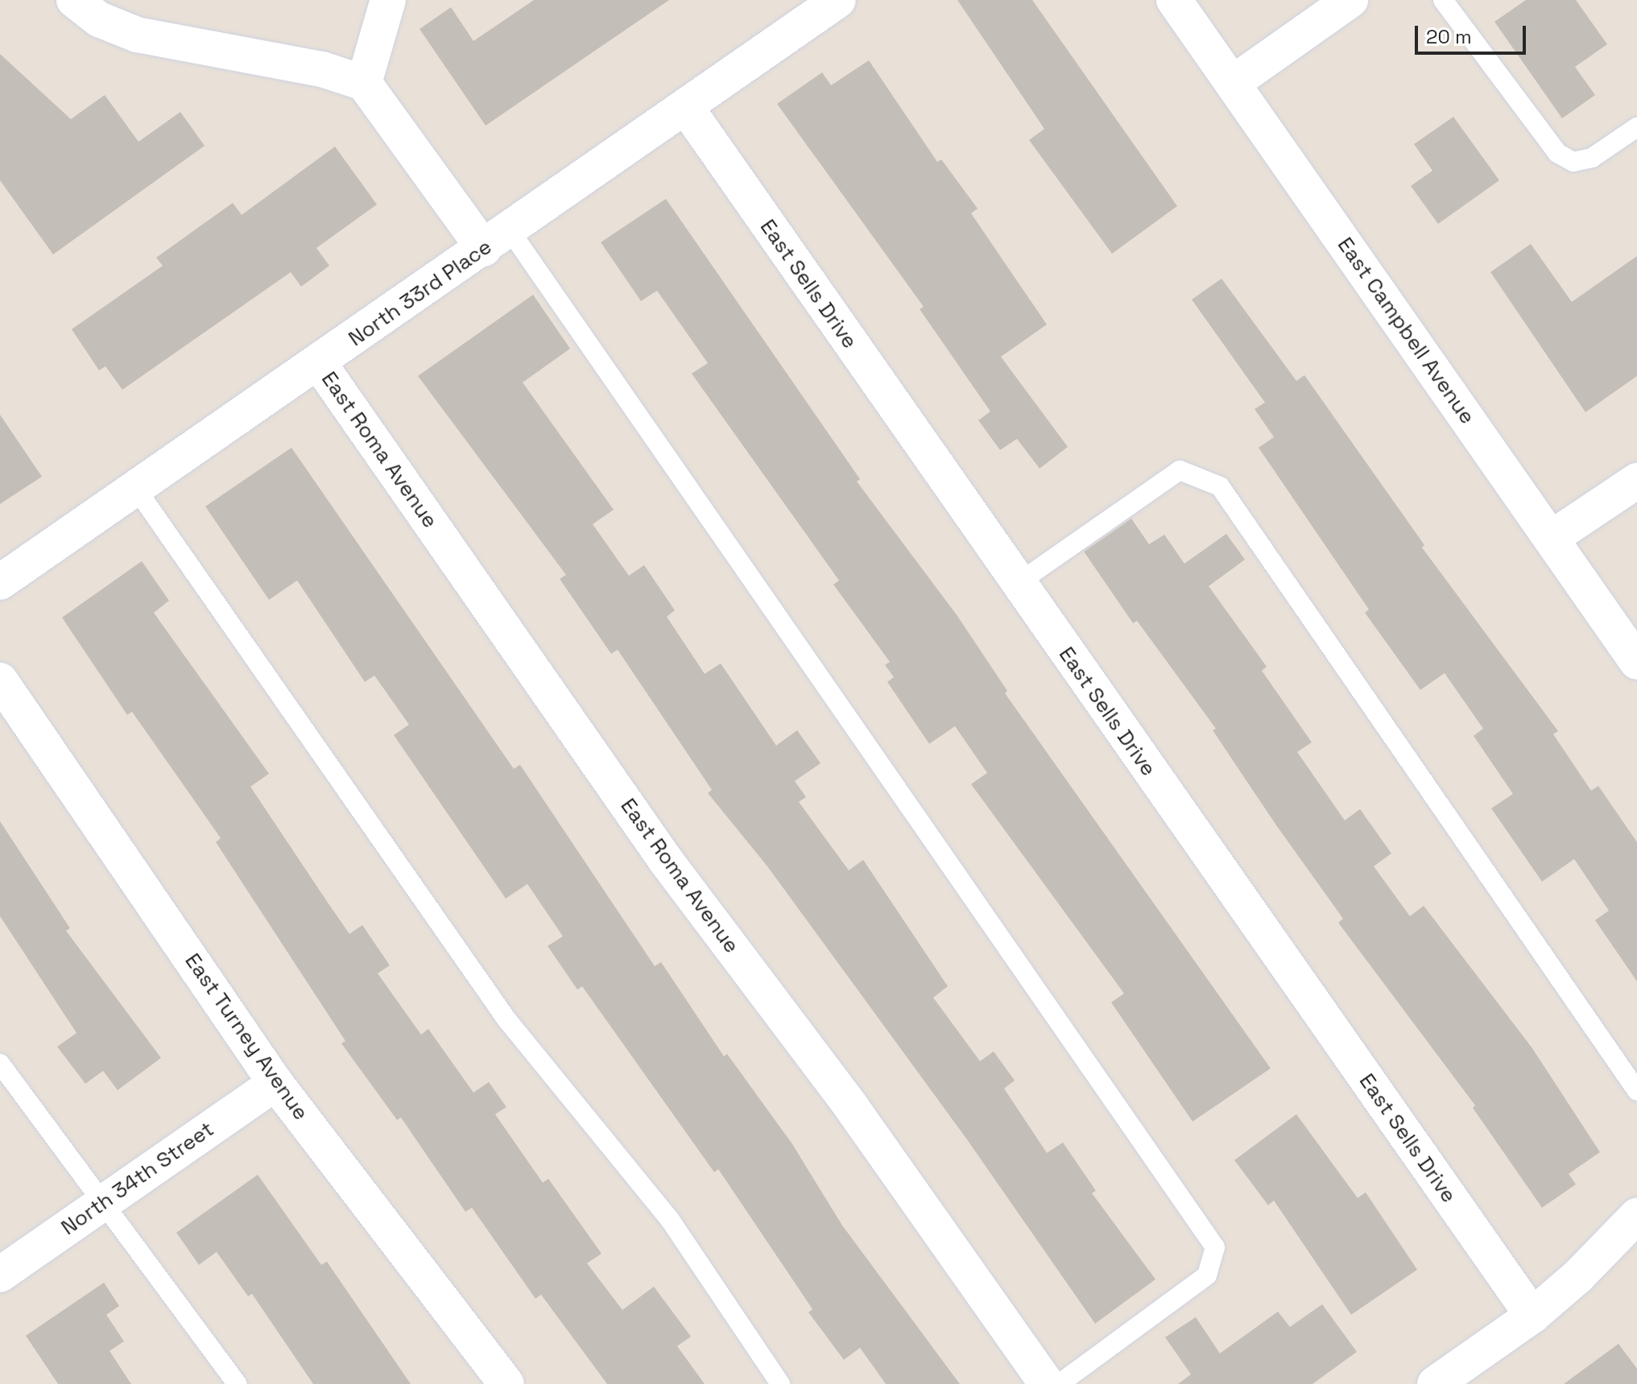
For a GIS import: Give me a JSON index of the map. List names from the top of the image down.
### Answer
{
  "streets": {
    "street": [
      "East Sells Drive",
      "North 33rd Place",
      "East Campbell Avenue",
      "East Roma Avenue",
      "East Turney Avenue",
      "North 34th Street"
    ]
  },
  "crossings": [
    ["East Sells Drive", "North 33rd Place"],
    ["North 33rd Place", "East Roma Avenue"],
    ["East Turney Avenue", "North 34th Street"]
  ],
  "scale_bar": "20 m"
}
